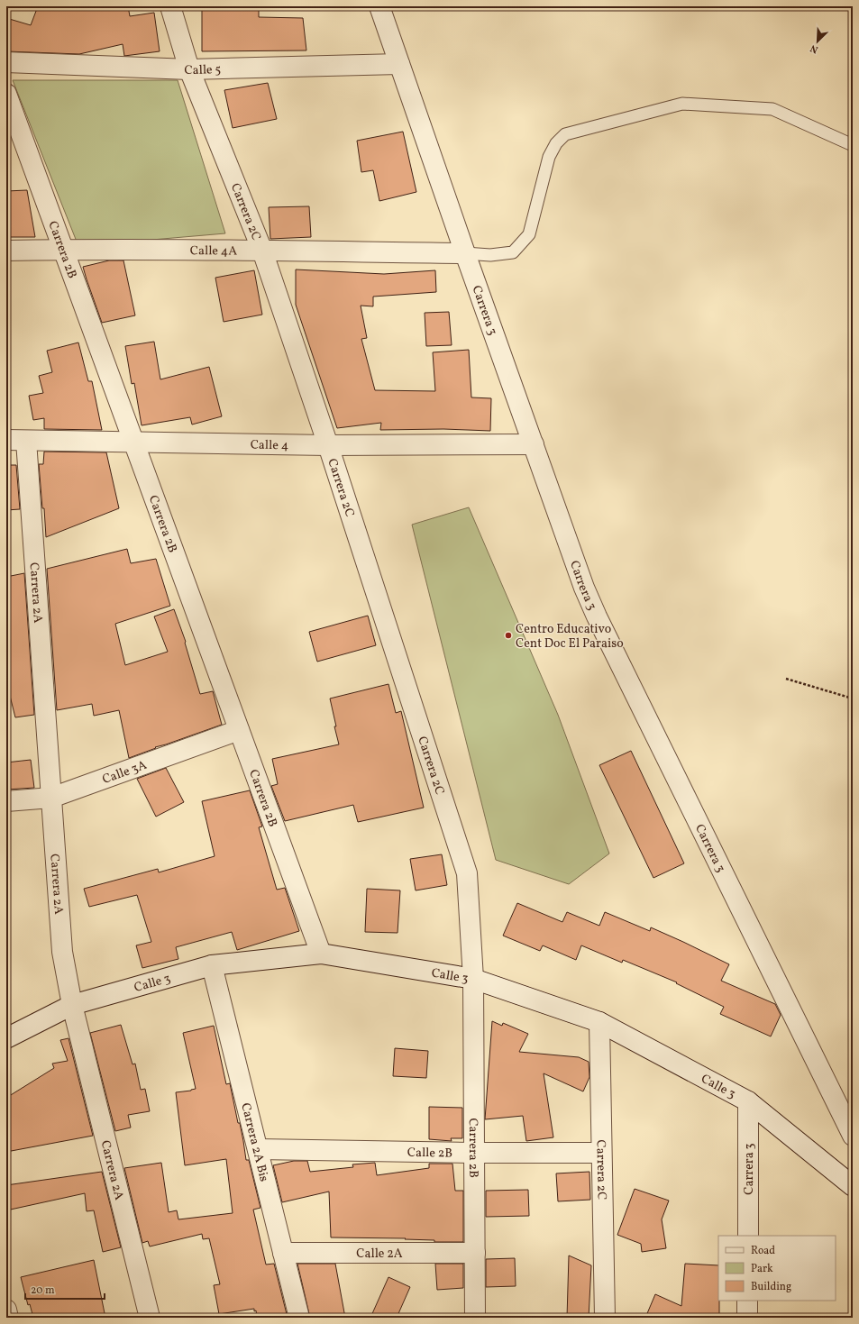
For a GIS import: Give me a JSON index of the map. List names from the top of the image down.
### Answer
{
  "streets": {
    "street": [
      "Calle 5",
      "Carrera 2C",
      "Carrera 2B",
      "Calle 4A",
      "Carrera 3",
      "Calle 4",
      "Carrera 2A",
      "Calle 3A",
      "Calle 3",
      "Carrera 2A Bis",
      "Calle 2B",
      "Calle 2A"
    ]
  },
  "crossings": [
    ["Calle 5", "Carrera 2C"],
    ["Calle 5", "Carrera 3"],
    ["Carrera 2C", "Carrera 2B"],
    ["Carrera 2C", "Calle 4A"],
    ["Carrera 2C", "Calle 4"],
    ["Carrera 2C", "Calle 3"],
    ["Carrera 2C", "Calle 2B"],
    ["Carrera 2B", "Calle 4A"],
    ["Carrera 2B", "Calle 4"],
    ["Carrera 2B", "Calle 3A"],
    ["Carrera 2B", "Calle 3"],
    ["Carrera 2B", "Calle 2B"],
    ["Carrera 2B", "Calle 2A"],
    ["Calle 4A", "Carrera 3"],
    ["Carrera 3", "Calle 4"],
    ["Carrera 3", "Calle 3"],
    ["Calle 4", "Carrera 2A"],
    ["Carrera 2A", "Calle 3A"],
    ["Carrera 2A", "Calle 3"],
    ["Calle 3", "Carrera 2A Bis"],
    ["Carrera 2A Bis", "Calle 2B"],
    ["Carrera 2A Bis", "Calle 2A"]
  ],
  "places": ["Centro Educativo Cent Doc El Paraiso"],
  "legend": ["Road", "Park", "Building"],
  "scale_bar": "20 m",
  "north": "bottom left"
}
